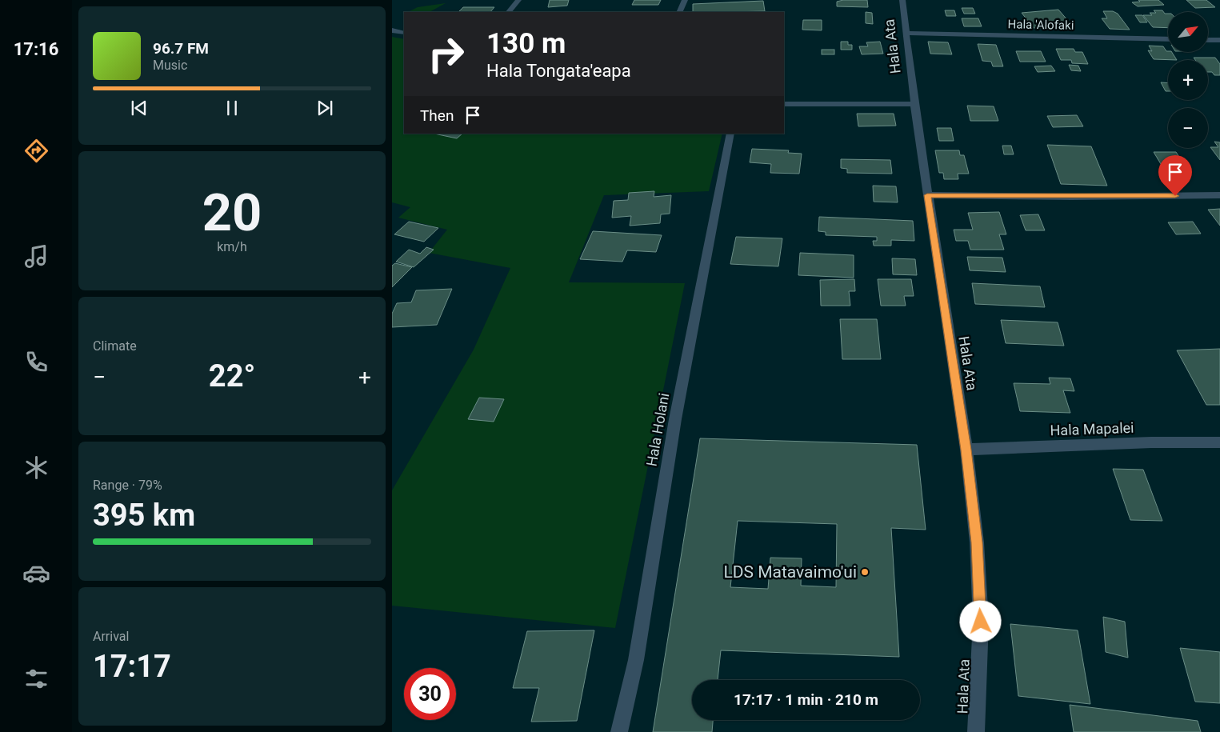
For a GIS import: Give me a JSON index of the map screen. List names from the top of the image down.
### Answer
{
  "streets": {
    "street": [
      "Hala 'Alofaki",
      "Hala Ata",
      "Hala Mapalei",
      "Hala Holani"
    ]
  },
  "crossings": [
    ["Hala 'Alofaki", "Hala Ata"],
    ["Hala Ata", "Hala Mapalei"]
  ],
  "places": ["LDS Matavaimo'ui"],
  "north": "top right",
  "page": {
    "tabs": "17:16",
    "map_buttons": ["+", "−"],
    "turn": ["130 m", "Hala Tongata'eapa"],
    "song": ["96.7 FM", "Music"],
    "then": "Then",
    "tile": [
      ["20", "km/h"],
      "Climate",
      ["Range · 79%", "395 km"],
      ["Arrival", "17:17"]
    ],
    "heat": ["−", "22°", "+"],
    "limit": "30",
    "trip": "17:17 · 1 min · 210 m"
  }
}
